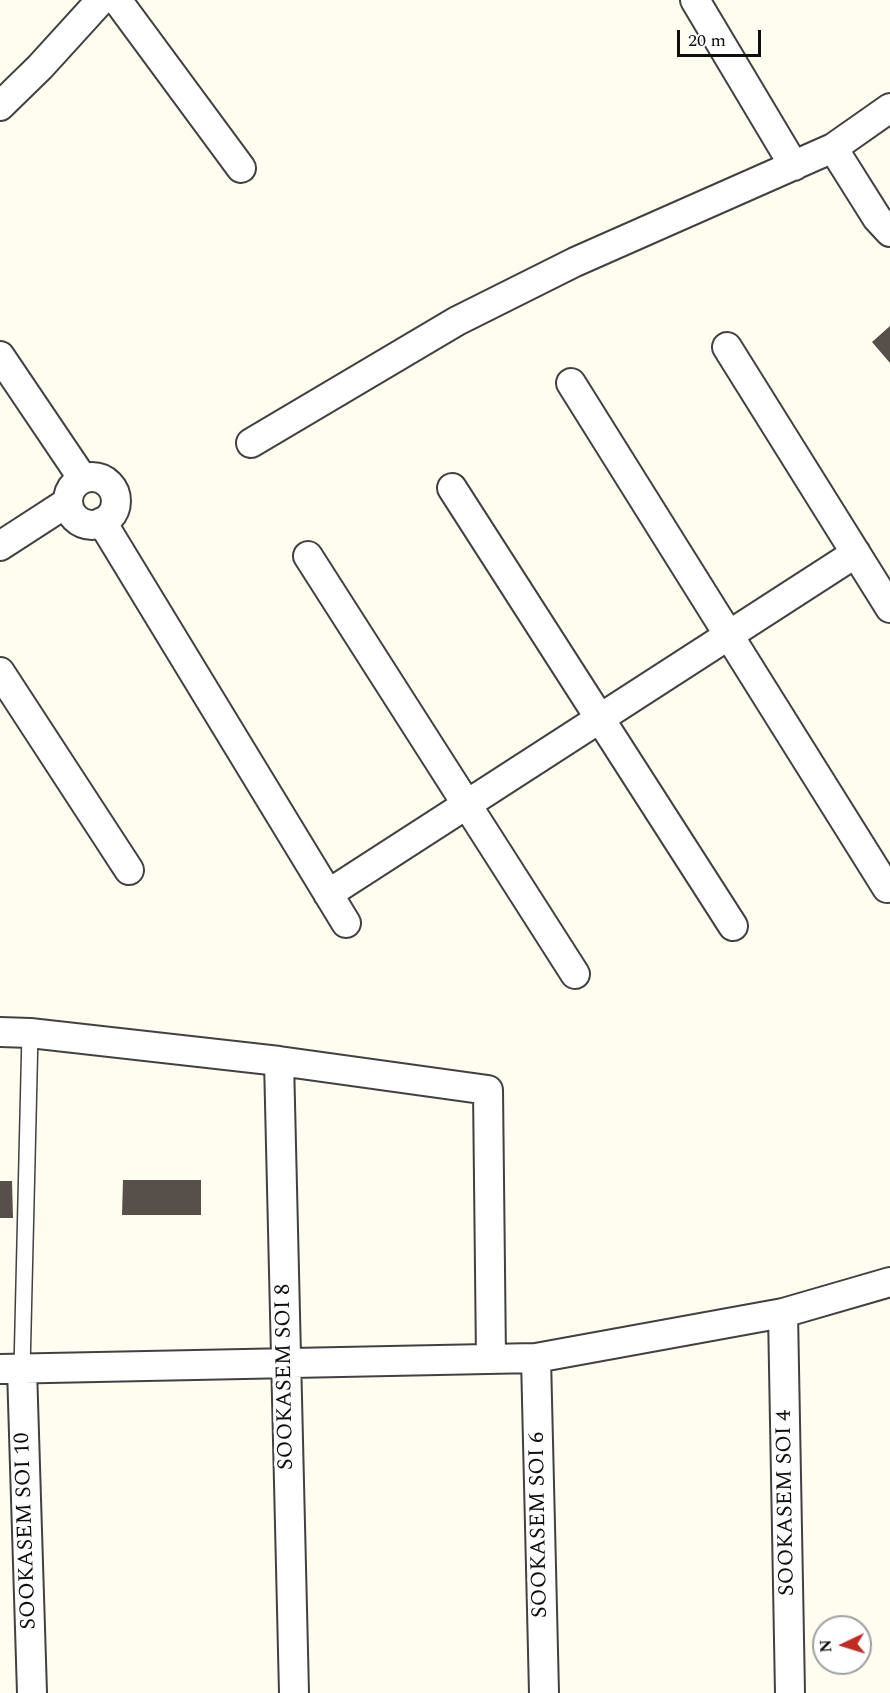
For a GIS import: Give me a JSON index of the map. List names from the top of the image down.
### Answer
{
  "streets": {
    "street": [
      "SOOKASEM SOI 8",
      "SOOKASEM SOI 4",
      "SOOKASEM SOI 6",
      "SOOKASEM SOI 10"
    ]
  },
  "scale_bar": "20 m",
  "north": "left"
}
